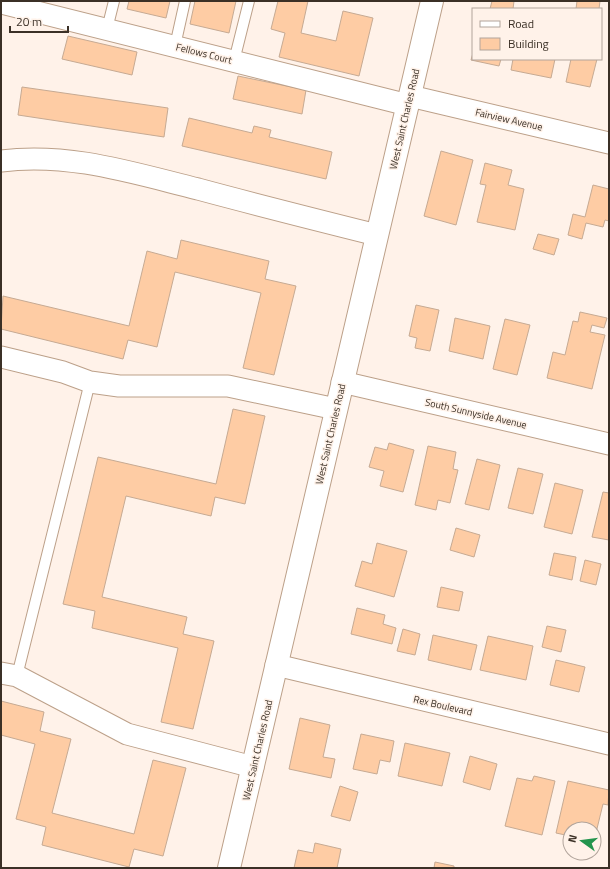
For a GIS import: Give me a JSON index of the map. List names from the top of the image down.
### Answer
{
  "streets": {
    "main road": ["West Saint Charles Road"],
    "street": [
      "Fellows Court",
      "Fairview Avenue",
      "South Sunnyside Avenue",
      "Rex Boulevard"
    ]
  },
  "crossings": [
    ["Fellows Court", "West Saint Charles Road"],
    ["Fellows Court", "Fairview Avenue"],
    ["West Saint Charles Road", "Fairview Avenue"],
    ["West Saint Charles Road", "South Sunnyside Avenue"],
    ["West Saint Charles Road", "Rex Boulevard"]
  ],
  "legend": ["Road", "Building"],
  "scale_bar": "20 m",
  "north": "left"
}
